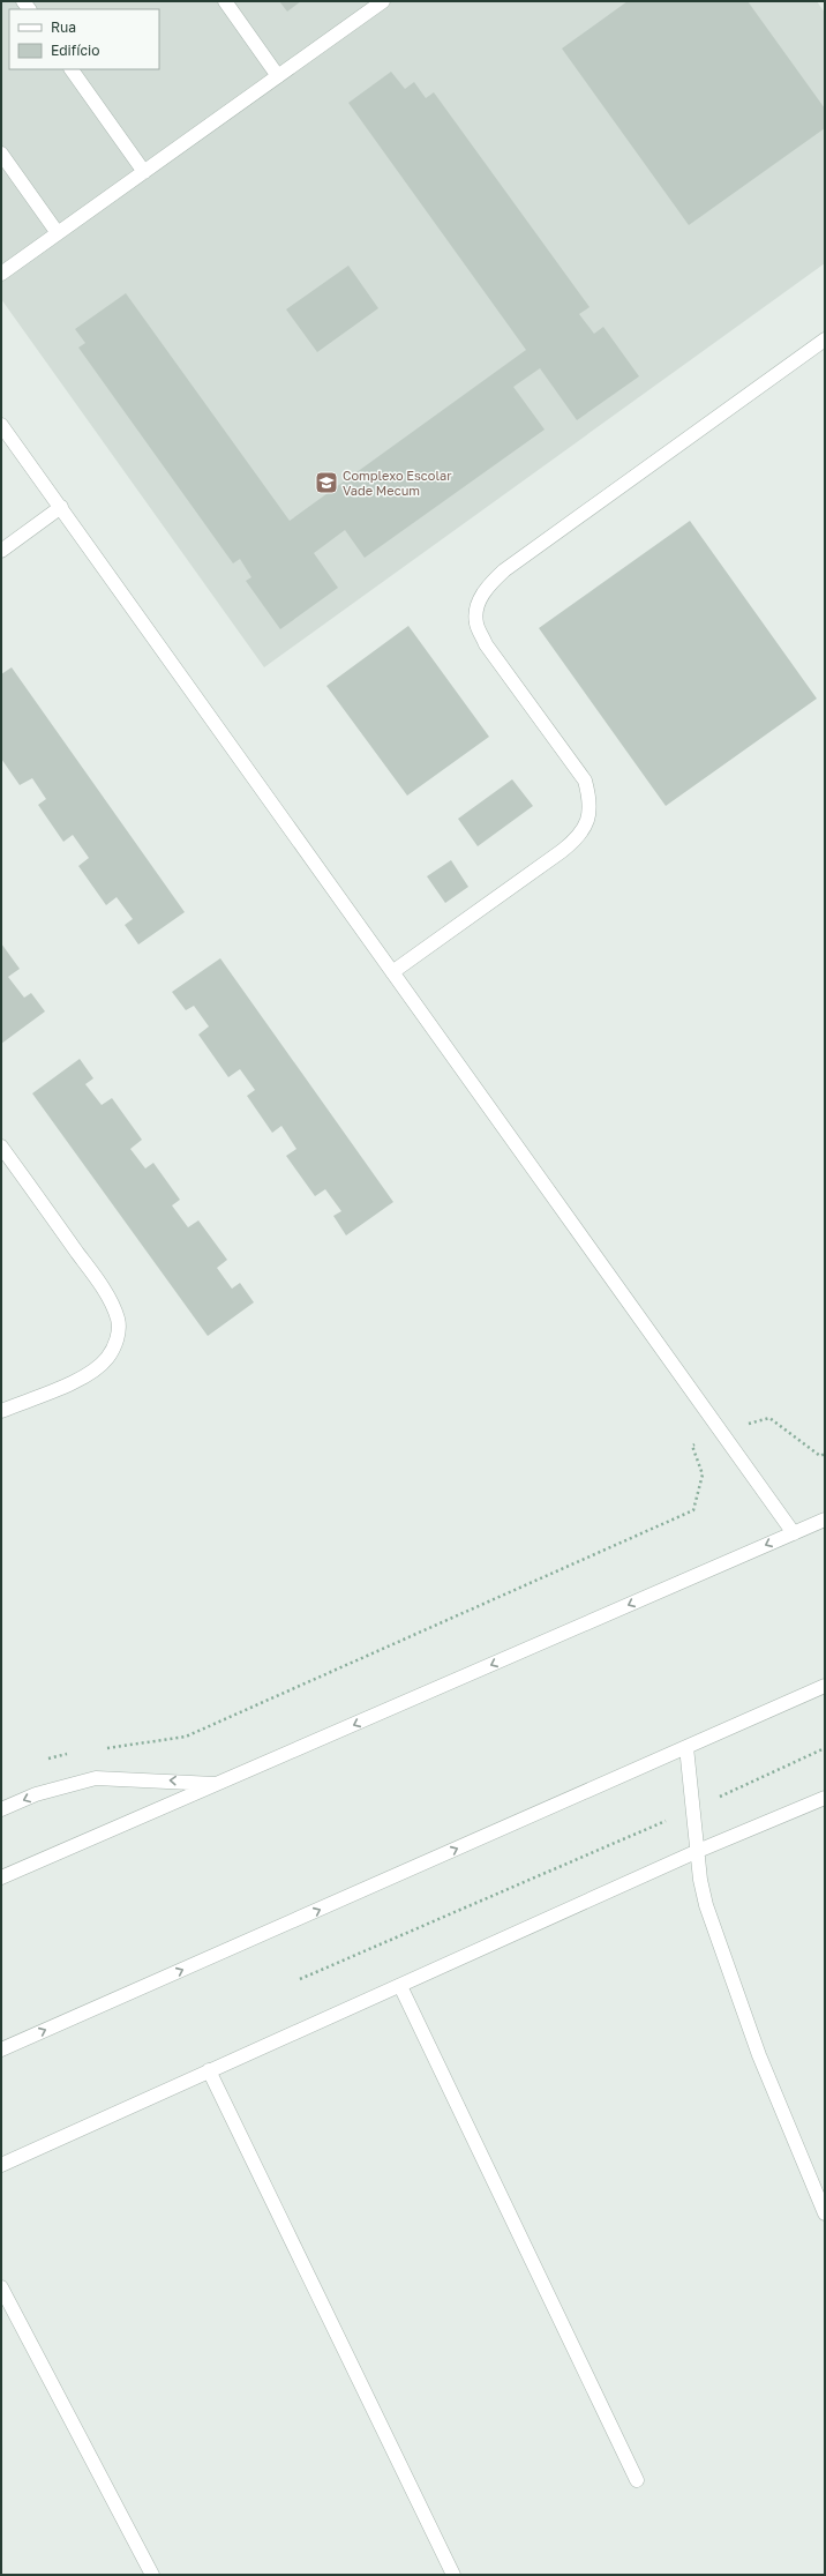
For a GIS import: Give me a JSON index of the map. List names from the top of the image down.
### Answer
{
  "places": {
    "school or university": ["Complexo Escolar Vade Mecum"]
  },
  "legend": ["Rua", "Edifício"]
}
